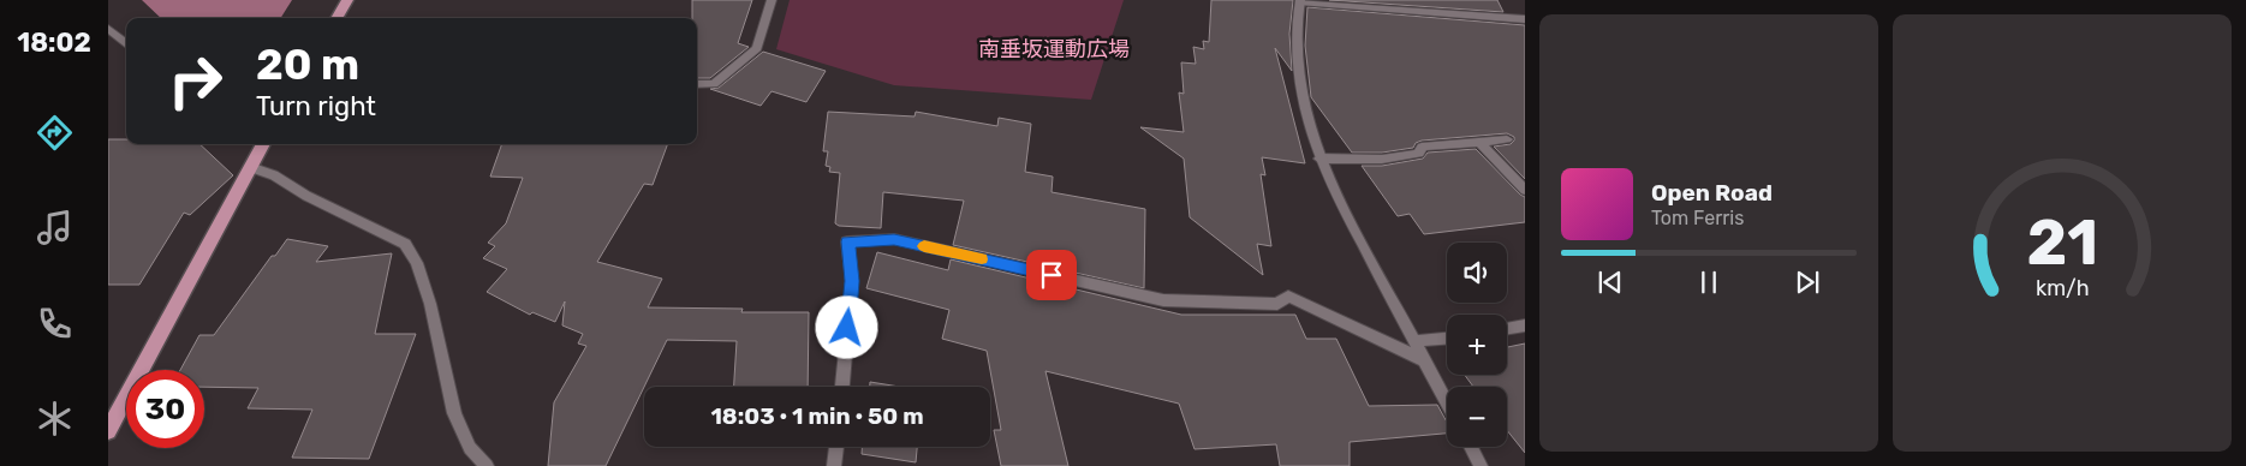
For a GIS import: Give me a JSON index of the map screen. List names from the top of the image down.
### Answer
{
  "parks": ["南垂坂運動広場"],
  "page": {
    "tabs": "18:02",
    "turn": ["20 m", "Turn right"],
    "song": ["Open Road", "Tom Ferris"],
    "map_buttons": ["+", "−"],
    "limit": "30",
    "trip": "18:03 · 1 min · 50 m",
    "gauge": ["21", "km/h"]
  }
}
